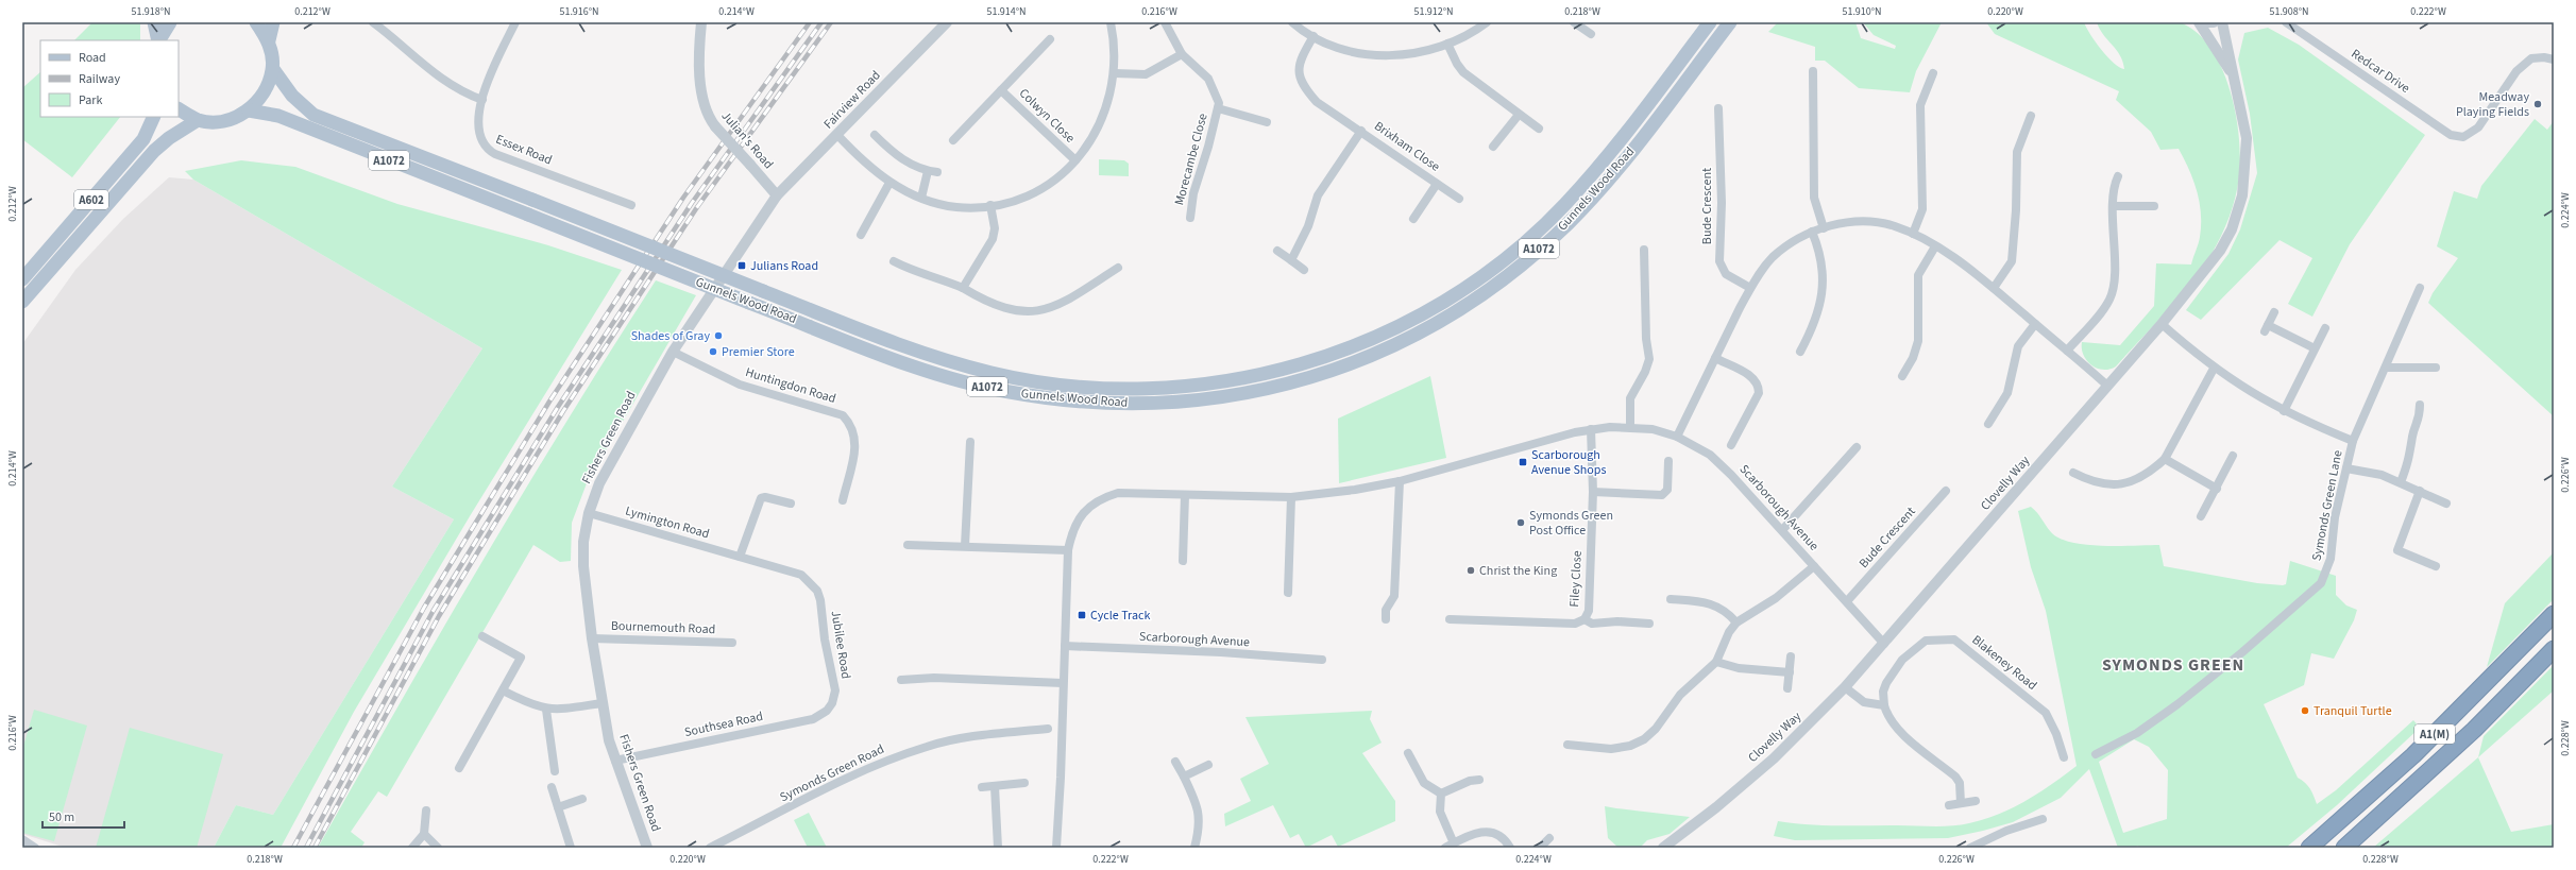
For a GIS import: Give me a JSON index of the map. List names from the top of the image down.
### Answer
{
  "streets": {
    "highway": ["A1(M)"],
    "main road": ["A1072", "Gunnels Wood Road", "A602"],
    "street": [
      "Redcar Drive",
      "Fairview Road",
      "Colwyn Close",
      "Julian's Road",
      "Brixham Close",
      "Essex Road",
      "Morecambe Close",
      "Bude Crescent",
      "Huntingdon Road",
      "Fishers Green Road",
      "Clovelly Way",
      "Symonds Green Lane",
      "Scarborough Avenue",
      "Lymington Road",
      "Filey Close",
      "Bournemouth Road",
      "Jubilee Road",
      "Blakeney Road",
      "Southsea Road",
      "Symonds Green Road"
    ]
  },
  "crossings": [
    ["Fairview Road", "Julian's Road"],
    ["Fairview Road", "Fishers Green Road"],
    ["Julian's Road", "Fishers Green Road"],
    ["Bude Crescent", "Scarborough Avenue"],
    ["Huntingdon Road", "Fishers Green Road"],
    ["Fishers Green Road", "Lymington Road"],
    ["Fishers Green Road", "Bournemouth Road"],
    ["Fishers Green Road", "Southsea Road"],
    ["Clovelly Way", "Scarborough Avenue"],
    ["Scarborough Avenue", "Filey Close"],
    ["Lymington Road", "Jubilee Road"],
    ["Jubilee Road", "Southsea Road"]
  ],
  "districts": ["SYMONDS GREEN"],
  "places": {
    "other": [
      "Meadway Playing Fields",
      "Shades of Gray",
      "Premier Store",
      "Symonds Green Post Office",
      "Christ the King",
      "Tranquil Turtle"
    ],
    "transit": ["Julians Road", "Scarborough Avenue Shops", "Cycle Track"]
  },
  "legend": ["Road", "Railway", "Park"],
  "scale_bar": "50 m",
  "coordinates": [
    "51.918°N",
    "0.212°W",
    "51.916°N",
    "0.214°W",
    "51.914°N",
    "0.216°W",
    "51.912°N",
    "0.218°W",
    "51.910°N",
    "0.220°W",
    "51.908°N",
    "0.222°W",
    "0.224°W",
    "0.226°W",
    "0.228°W"
  ]
}
